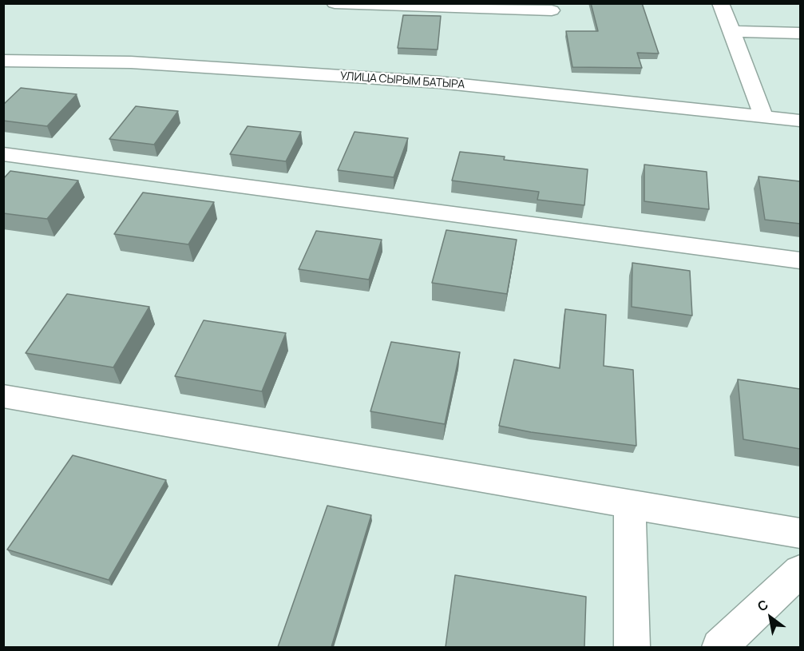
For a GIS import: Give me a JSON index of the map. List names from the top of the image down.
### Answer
{
  "streets": {
    "street": ["УЛИЦА СЫРЫМ БАТЫРА"]
  },
  "north": "top left"
}
